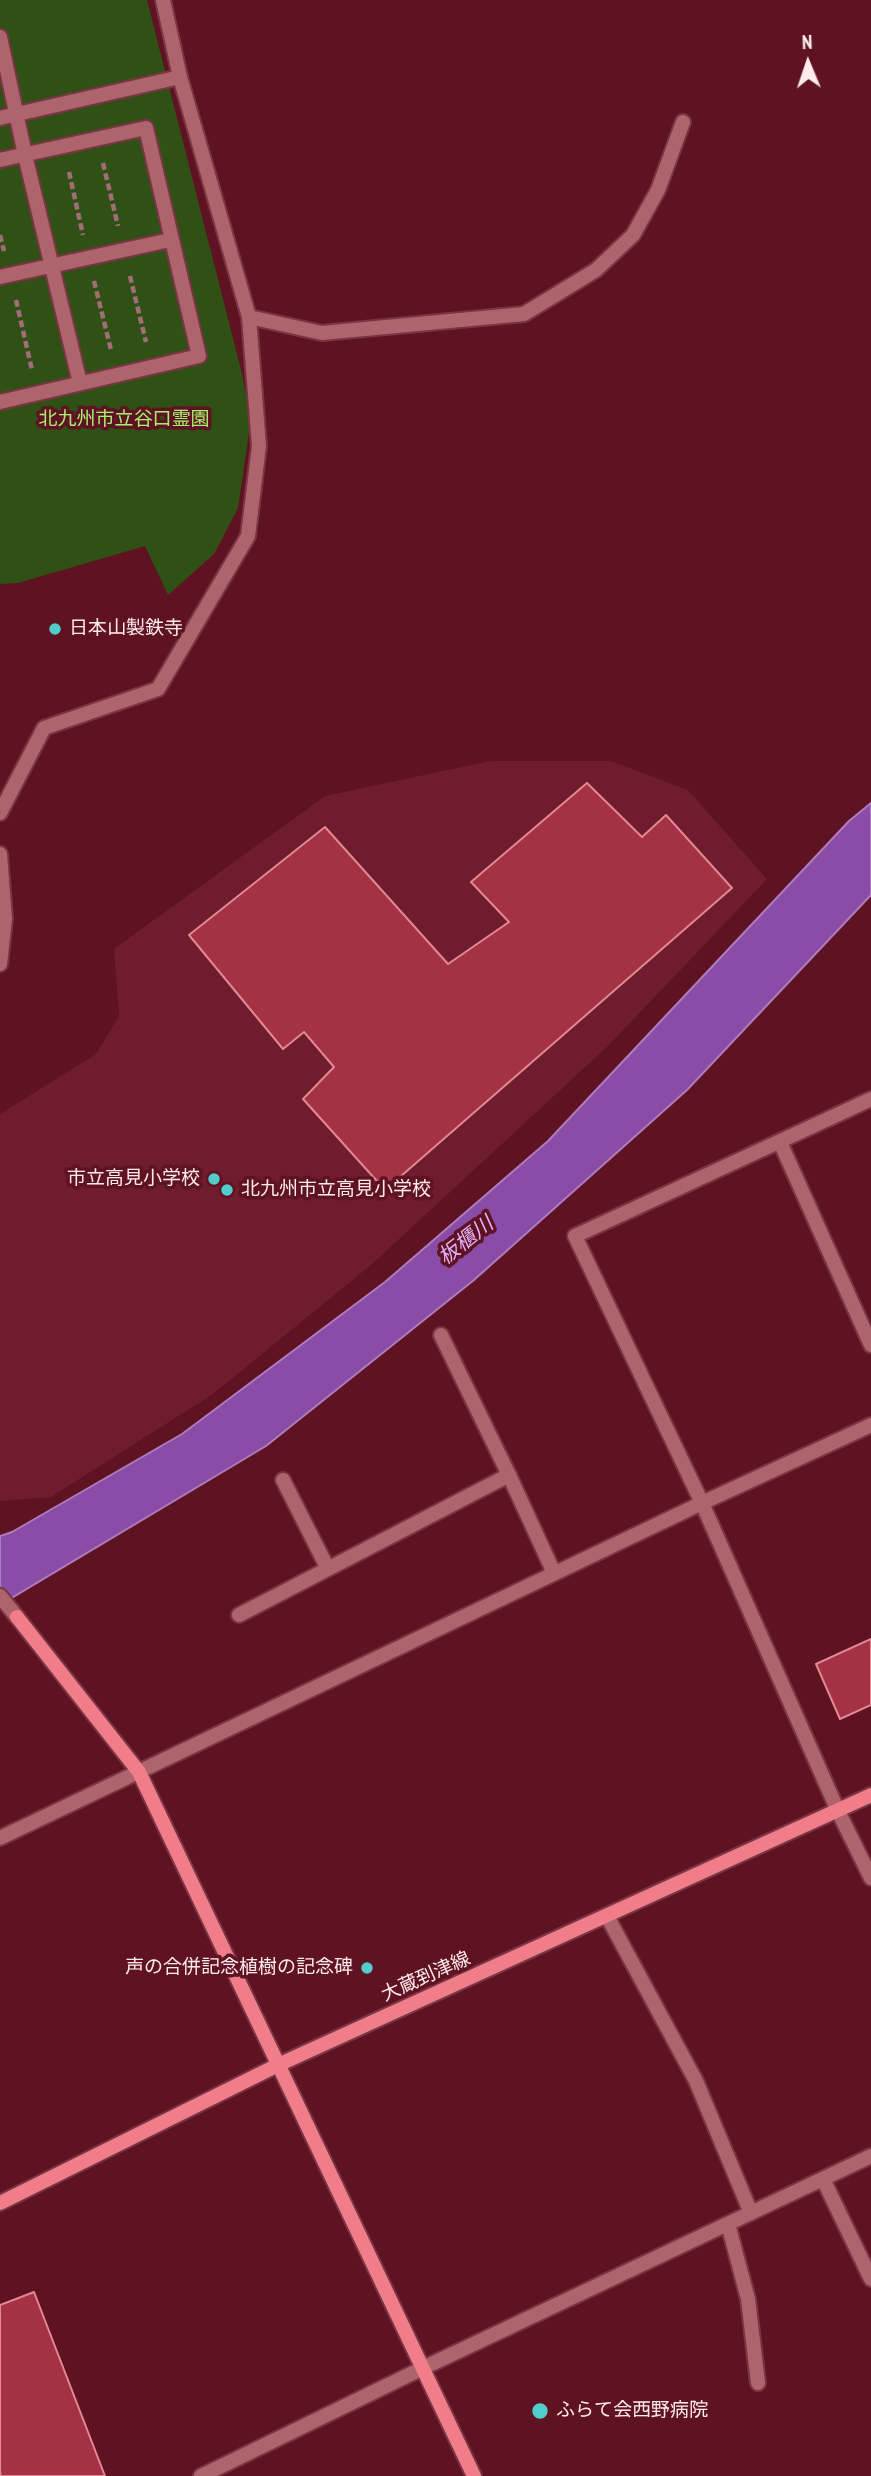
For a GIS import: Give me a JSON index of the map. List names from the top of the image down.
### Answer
{
  "streets": {
    "street": ["大蔵到津線"]
  },
  "water": ["板櫃川"],
  "parks": ["北九州市立谷口霊園"],
  "places": [
    "日本山製鉄寺",
    "市立高見小学校",
    "北九州市立高見小学校",
    "声の合併記念植樹の記念碑",
    "ふらて会西野病院"
  ],
  "north": "top"
}
